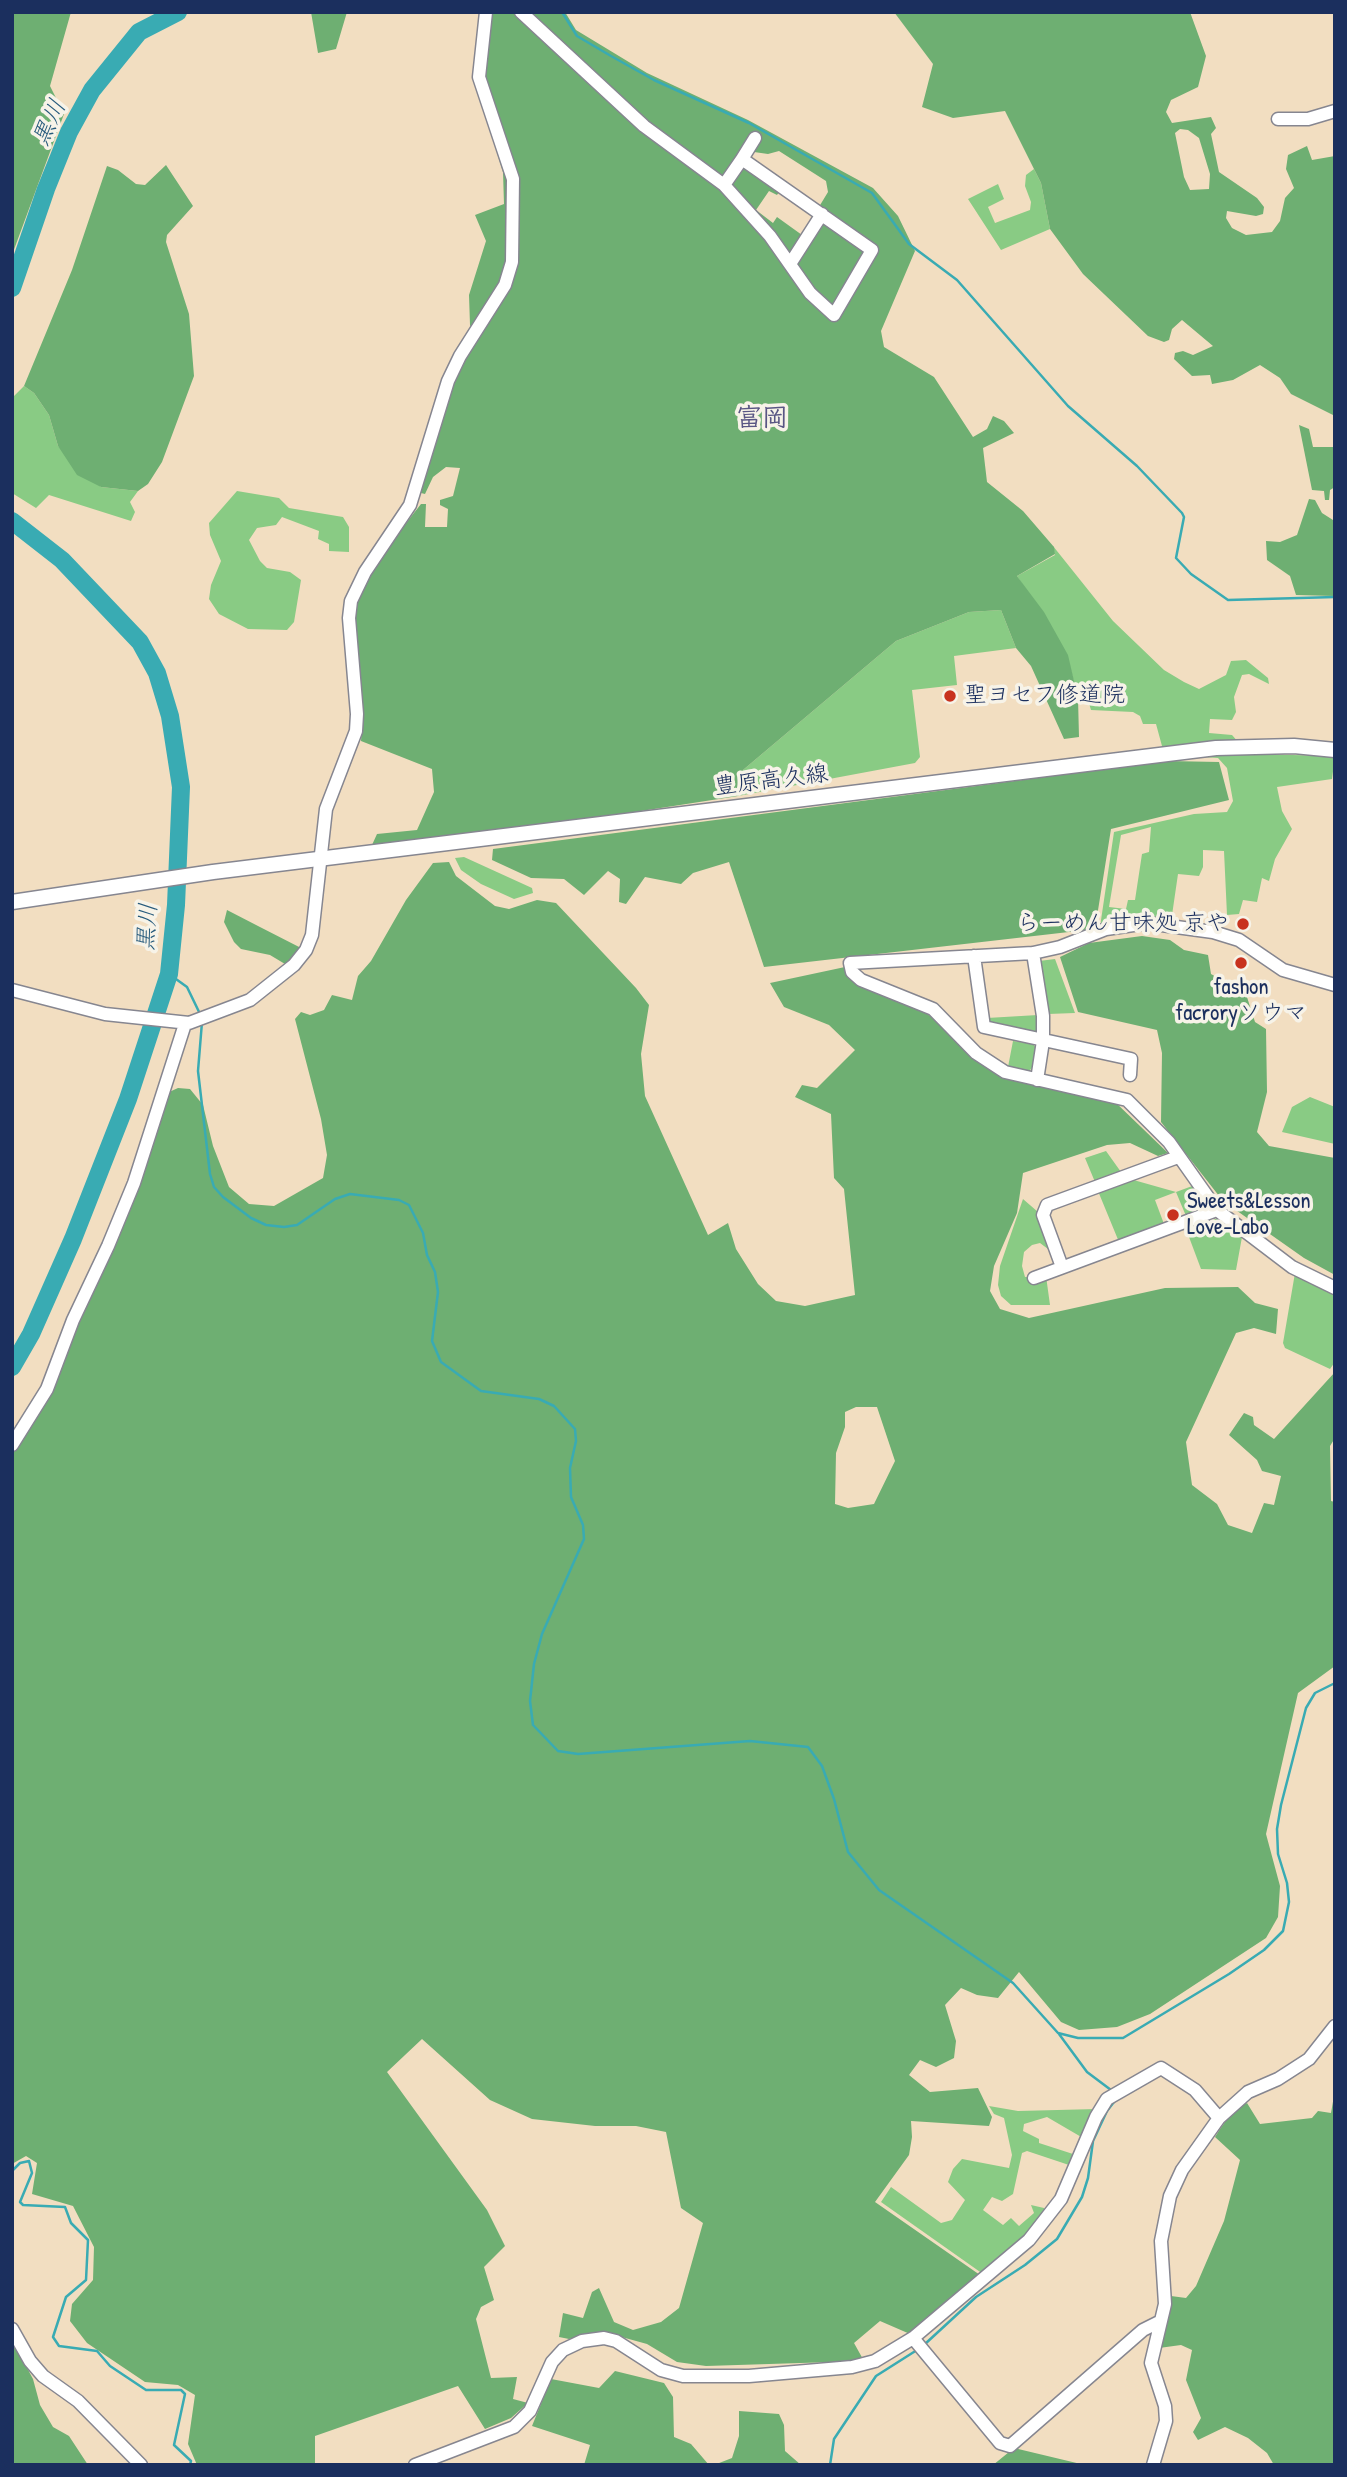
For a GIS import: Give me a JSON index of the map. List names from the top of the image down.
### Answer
{
  "streets": {
    "main road": ["豊原高久線"]
  },
  "districts": ["富岡"],
  "water": ["黒川"],
  "places": [
    "聖ヨセフ修道院",
    "らーめん甘味処 京や",
    "fashon facroryソウマ",
    "Sweets&Lesson Love-Labo"
  ]
}
